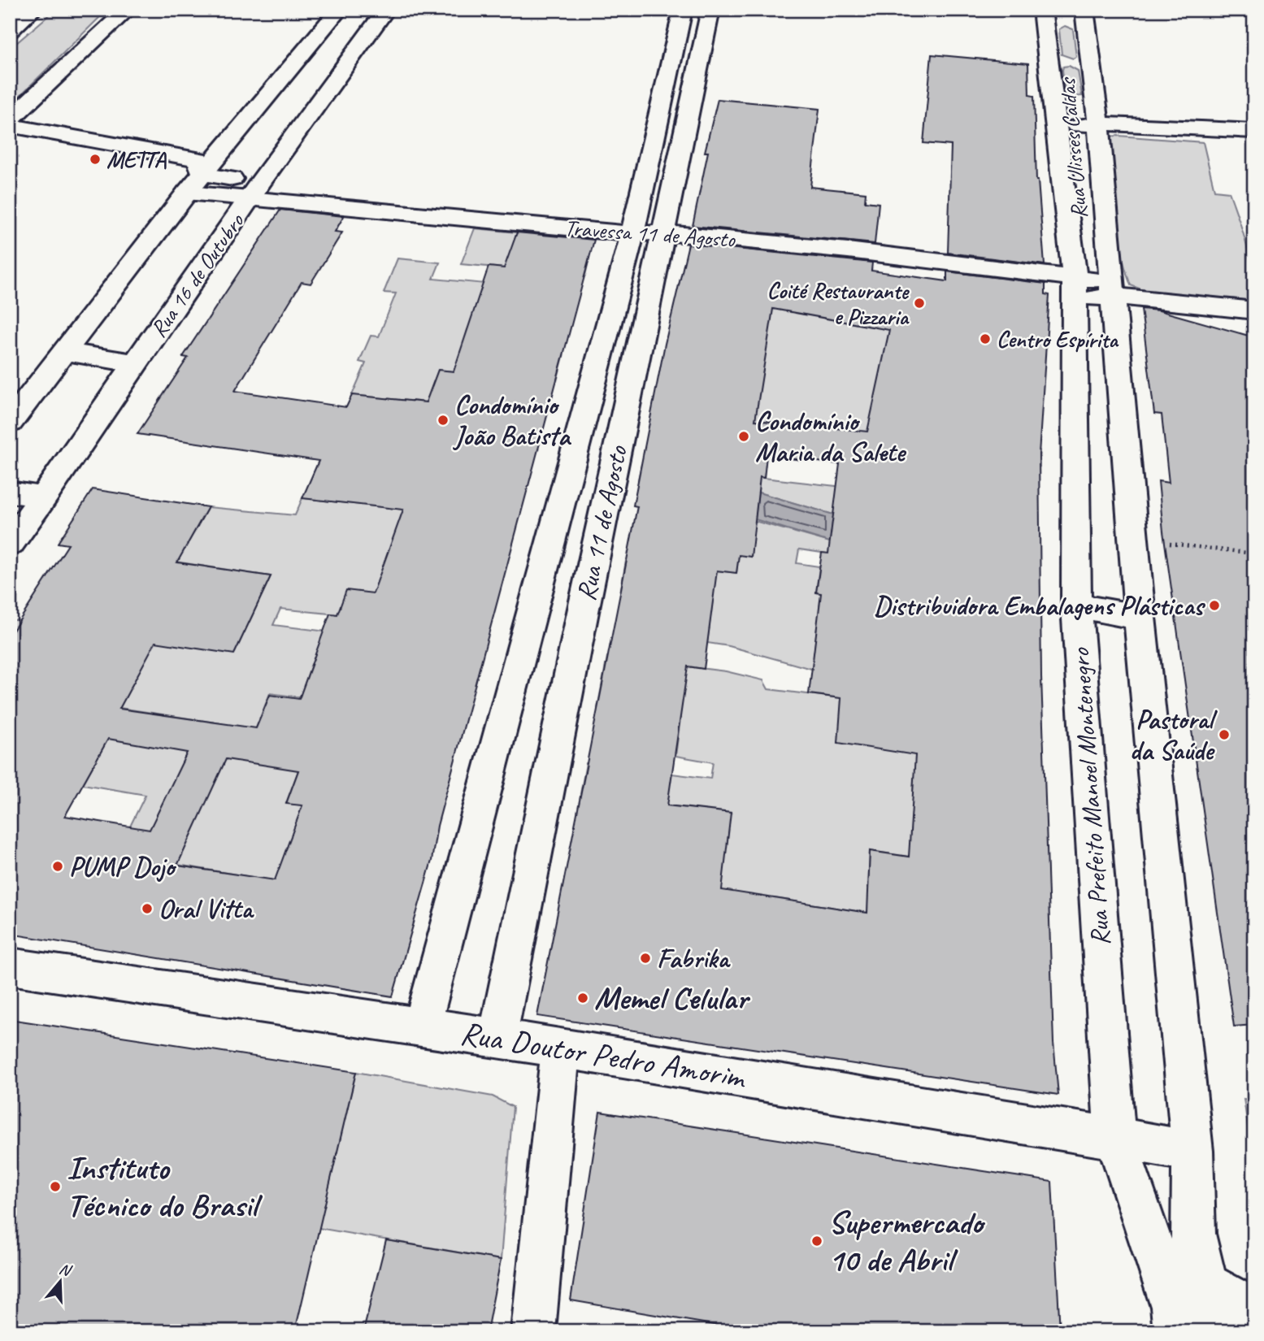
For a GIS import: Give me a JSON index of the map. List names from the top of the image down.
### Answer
{
  "streets": {
    "street": [
      "Rua Ulisses Caldas",
      "Travessa 11 de Agosto",
      "Rua 16 de Outubro",
      "Rua 11 de Agosto",
      "Rua Prefeito Manoel Montenegro",
      "Rua Doutor Pedro Amorim"
    ]
  },
  "crossings": [
    ["Rua Ulisses Caldas", "Travessa 11 de Agosto"],
    ["Rua Ulisses Caldas", "Rua Prefeito Manoel Montenegro"],
    ["Travessa 11 de Agosto", "Rua 16 de Outubro"],
    ["Travessa 11 de Agosto", "Rua 11 de Agosto"],
    ["Travessa 11 de Agosto", "Rua Prefeito Manoel Montenegro"],
    ["Rua 11 de Agosto", "Rua Doutor Pedro Amorim"],
    ["Rua Prefeito Manoel Montenegro", "Rua Doutor Pedro Amorim"]
  ],
  "places": [
    "METTA",
    "Coité Restaurante e Pizzaria",
    "Centro Espírita",
    "Condomínio João Batista",
    "Condomínio Maria da Salete",
    "Distribuidora Embalagens Plásticas",
    "Pastoral da Saúde",
    "PUMP Dojo",
    "Oral Vitta",
    "Fabrika",
    "Memel Celular",
    "Instituto Técnico do Brasil",
    "Supermercado 10 de Abril"
  ],
  "north": "top"
}
